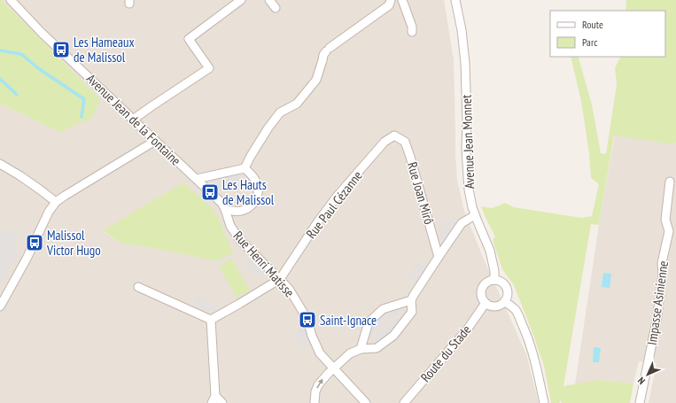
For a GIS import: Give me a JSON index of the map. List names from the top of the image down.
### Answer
{
  "streets": {
    "street": [
      "Avenue Jean de la Fontaine",
      "Avenue Jean Monnet",
      "Rue Joan Mirô",
      "Rue Paul Cézanne",
      "Rue Henri Matisse",
      "Impasse Asinienne",
      "Route du Stade"
    ]
  },
  "crossings": [
    ["Avenue Jean de la Fontaine", "Rue Henri Matisse"],
    ["Avenue Jean Monnet", "Route du Stade"],
    ["Rue Joan Mirô", "Rue Paul Cézanne"],
    ["Rue Paul Cézanne", "Rue Henri Matisse"]
  ],
  "places": {
    "bus stop": [
      "Les Hameaux de Malissol",
      "Les Hauts de Malissol",
      "Malissol Victor Hugo",
      "Saint-Ignace"
    ]
  },
  "legend": ["Route", "Parc"],
  "north": "bottom left"
}
